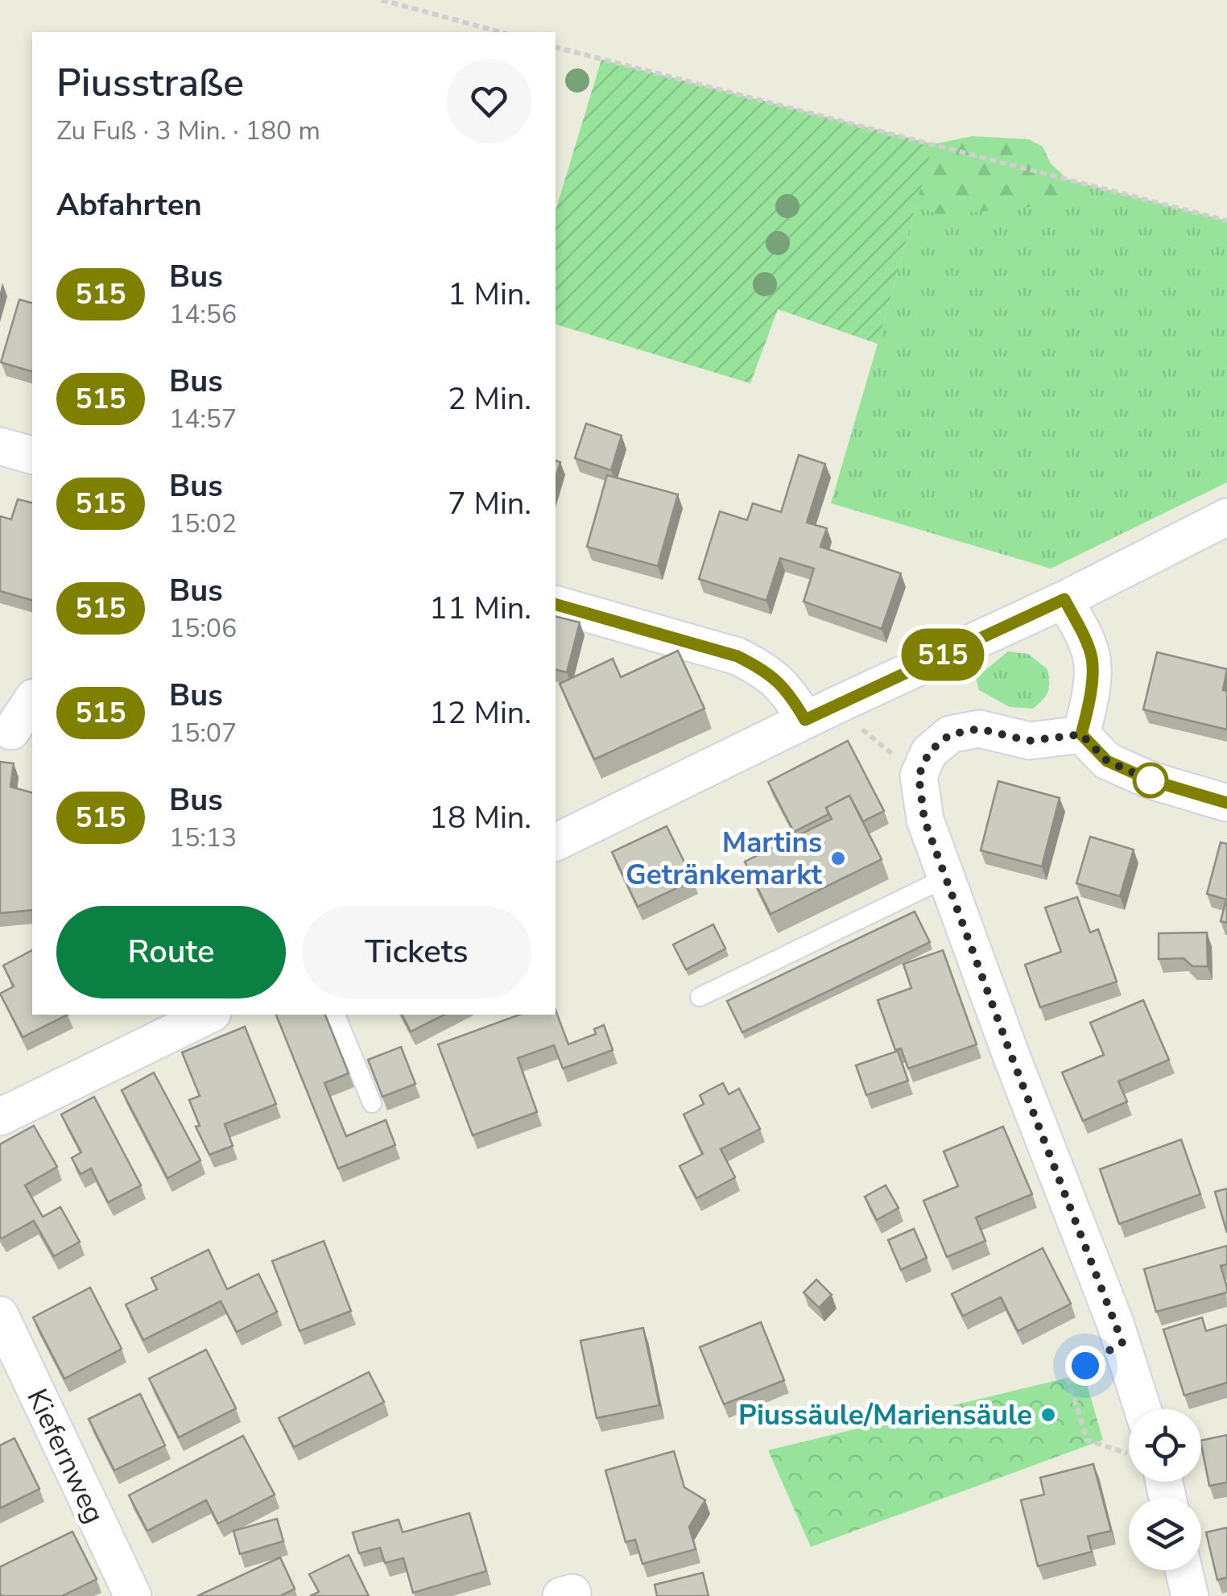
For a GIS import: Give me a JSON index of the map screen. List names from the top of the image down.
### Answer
{
  "streets": {
    "street": ["Kiefernweg"]
  },
  "places": ["Martins Getränkemarkt", "Piussäule/Mariensäule"],
  "lines": ["bus line 515"],
  "page": {
    "on_map": "515",
    "heading": [
      ["Piusstraße", "Zu Fuß · 3 Min. · 180 m"],
      "Abfahrten"
    ],
    "list": [
      {
        "mark": "515",
        "name": "Bus",
        "note": "14:56",
        "value": "1 Min."
      },
      {
        "mark": "515",
        "name": "Bus",
        "note": "14:57",
        "value": "2 Min."
      },
      {
        "mark": "515",
        "name": "Bus",
        "note": "15:02",
        "value": "7 Min."
      },
      {
        "mark": "515",
        "name": "Bus",
        "note": "15:06",
        "value": "11 Min."
      },
      {
        "mark": "515",
        "name": "Bus",
        "note": "15:07",
        "value": "12 Min."
      },
      {
        "mark": "515",
        "name": "Bus",
        "note": "15:13",
        "value": "18 Min."
      }
    ],
    "buttons": ["Route", "Tickets"]
  }
}
